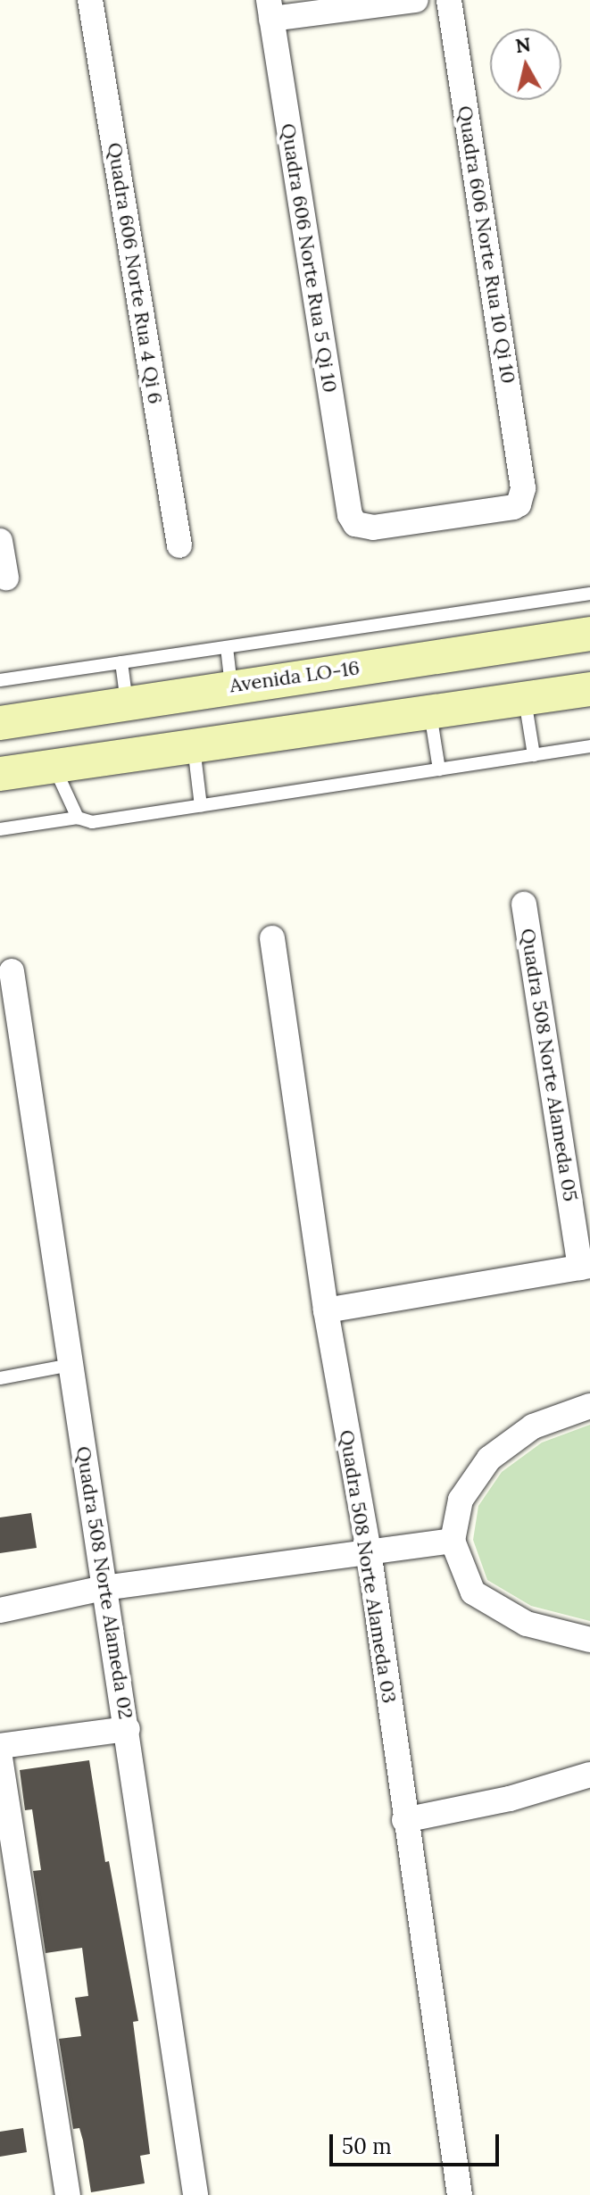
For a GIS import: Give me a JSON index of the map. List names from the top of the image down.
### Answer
{
  "streets": {
    "street": [
      "Quadra 606 Norte Rua 10 Qi 10",
      "Quadra 606 Norte Rua 5 Qi 10",
      "Quadra 606 Norte Rua 4 Qi 6",
      "Avenida LO-16",
      "Quadra 508 Norte Alameda 05",
      "Quadra 508 Norte Alameda 03",
      "Quadra 508 Norte Alameda 02"
    ]
  },
  "crossings": [
    ["Quadra 606 Norte Rua 10 Qi 10", "Quadra 606 Norte Rua 5 Qi 10"]
  ],
  "scale_bar": "50 m",
  "north": "top"
}
